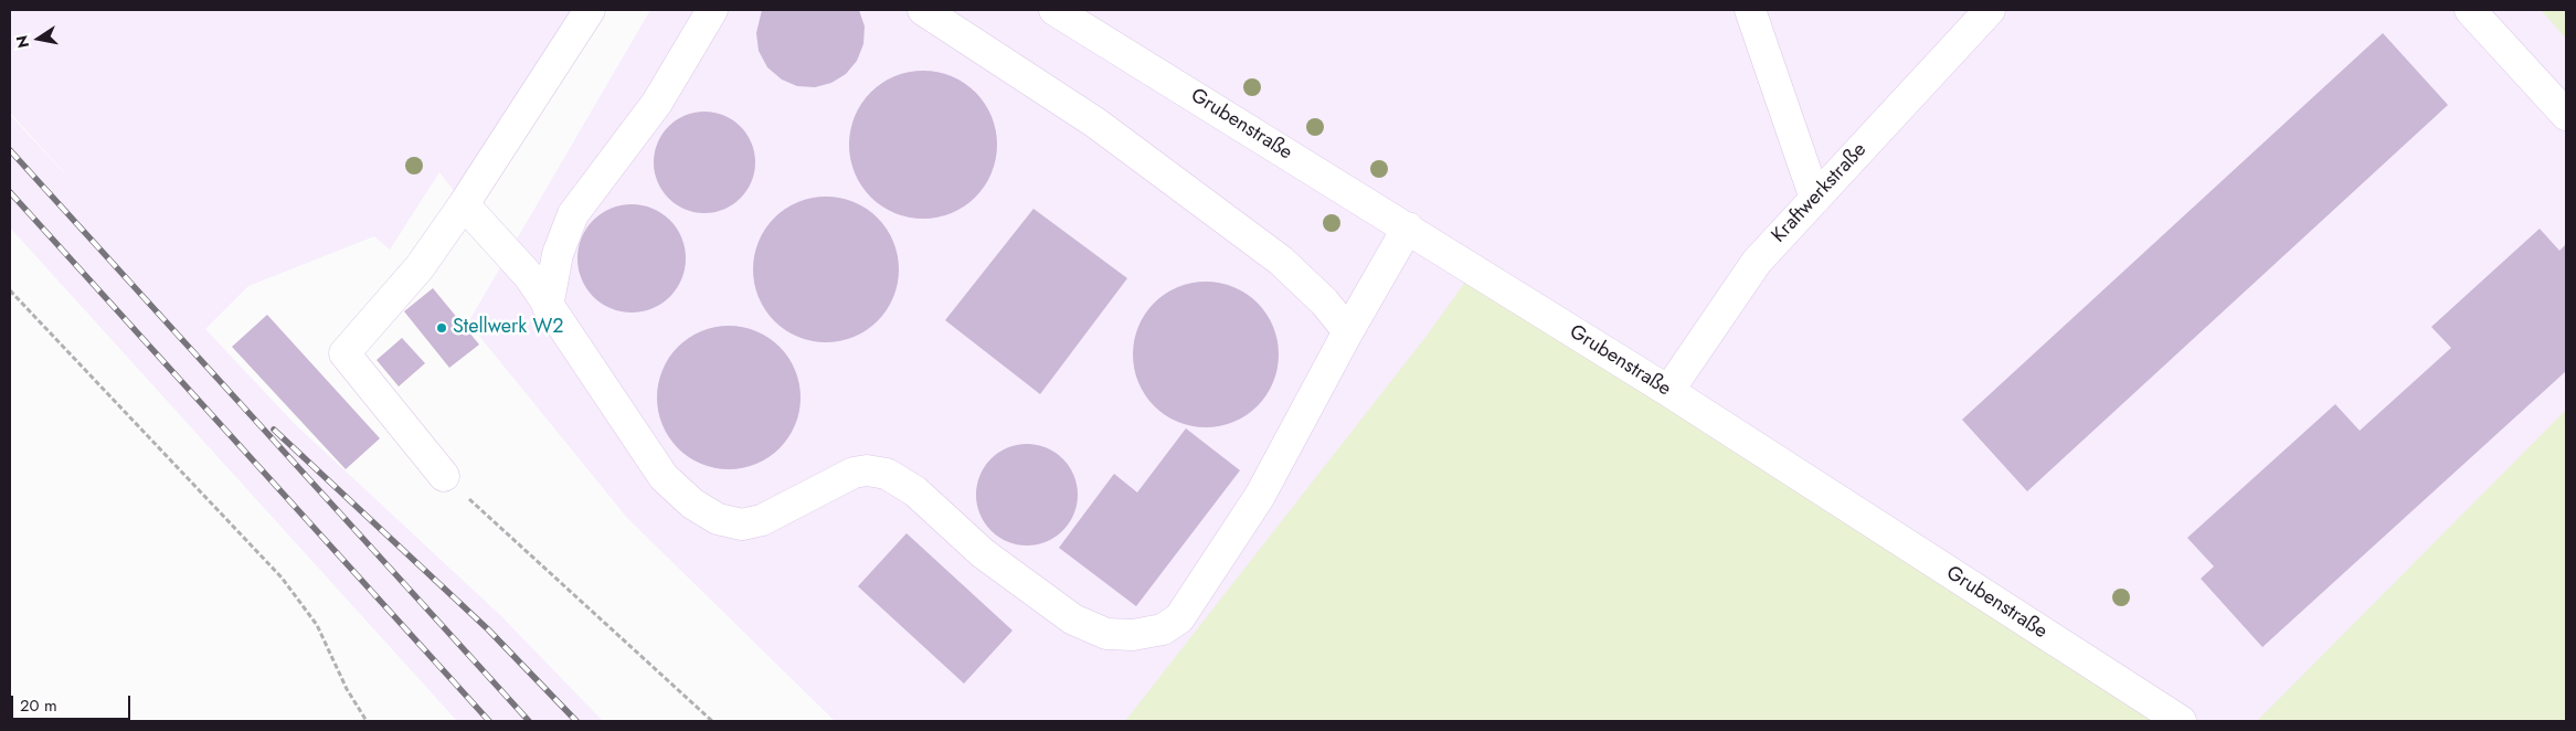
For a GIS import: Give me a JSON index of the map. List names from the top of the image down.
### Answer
{
  "streets": {
    "street": ["Grubenstraße", "Kraftwerkstraße"]
  },
  "crossings": [
    ["Grubenstraße", "Kraftwerkstraße"]
  ],
  "places": ["Stellwerk W2"],
  "scale_bar": "20 m",
  "north": "left"
}
